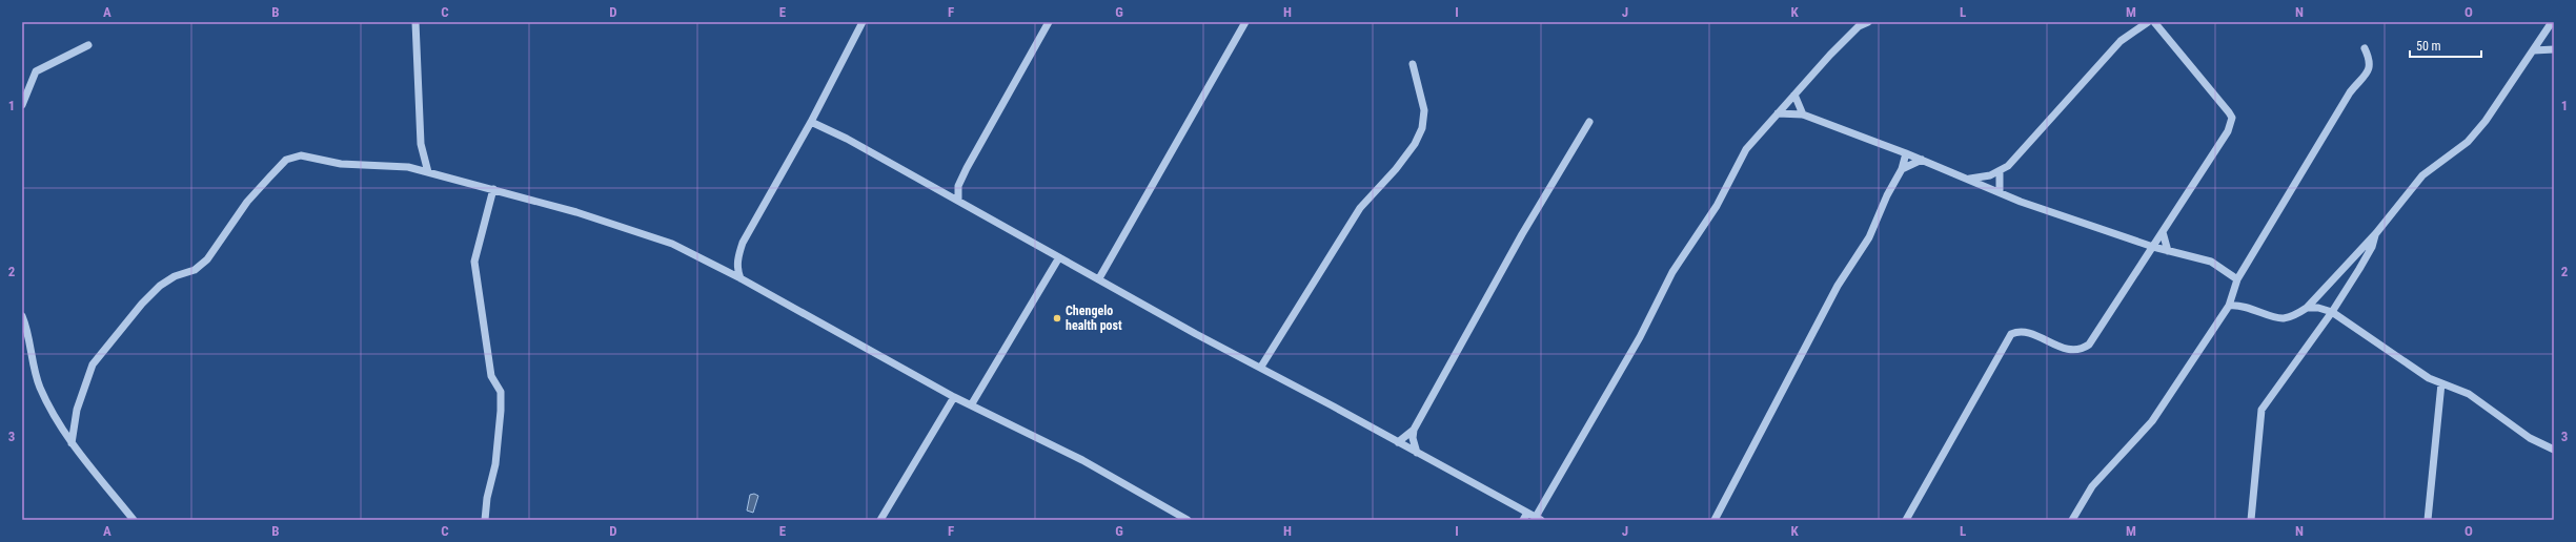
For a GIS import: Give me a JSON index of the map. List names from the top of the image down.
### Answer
{
  "places": ["Chengelo health post"],
  "scale_bar": "50 m",
  "grid": {
    "columns": [
      "A",
      "B",
      "C",
      "D",
      "E",
      "F",
      "G",
      "H",
      "I",
      "J",
      "K",
      "L",
      "M",
      "N",
      "O"
    ],
    "rows": ["1", "2", "3"]
  }
}
